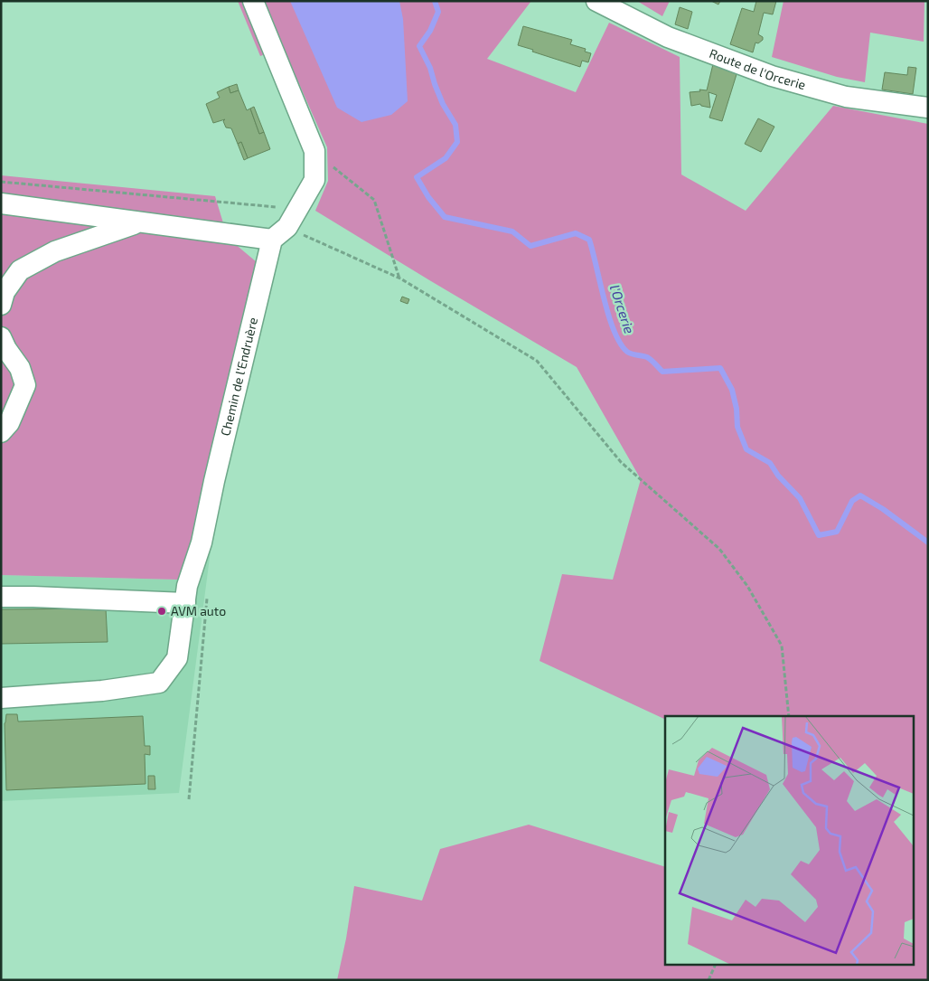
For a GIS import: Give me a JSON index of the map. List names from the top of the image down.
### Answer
{
  "streets": {
    "street": ["Route de l'Orcerie", "Chemin de l'Endruère"]
  },
  "water": ["l'Orcerie"],
  "places": ["AVM auto"]
}
